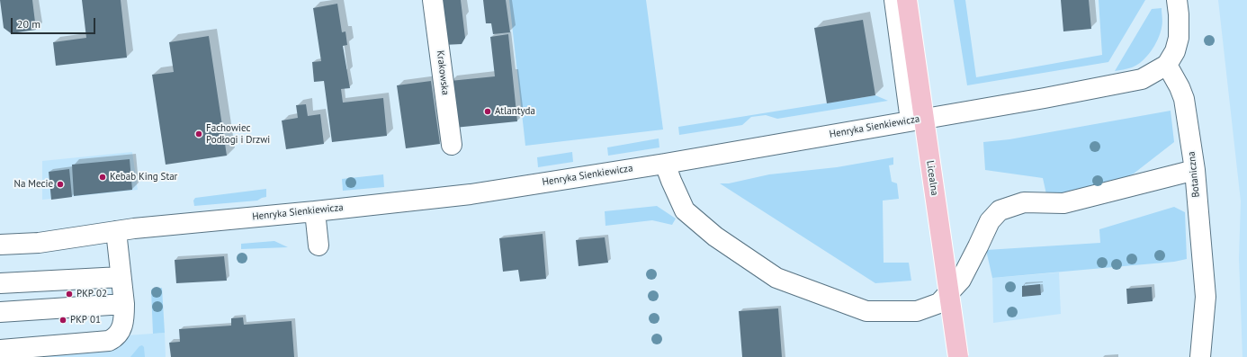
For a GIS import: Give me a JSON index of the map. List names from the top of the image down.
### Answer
{
  "streets": {
    "main road": ["Licealna"],
    "street": ["Krakowska", "Henryka Sienkiewicza", "Botaniczna"]
  },
  "crossings": [
    ["Henryka Sienkiewicza", "Botaniczna"]
  ],
  "places": [
    "Atlantyda",
    "Fachowiec Podłogi i Drzwi",
    "Kebab King Star",
    "Na Mecie",
    "PKP 02",
    "PKP 01"
  ],
  "scale_bar": "20 m"
}
